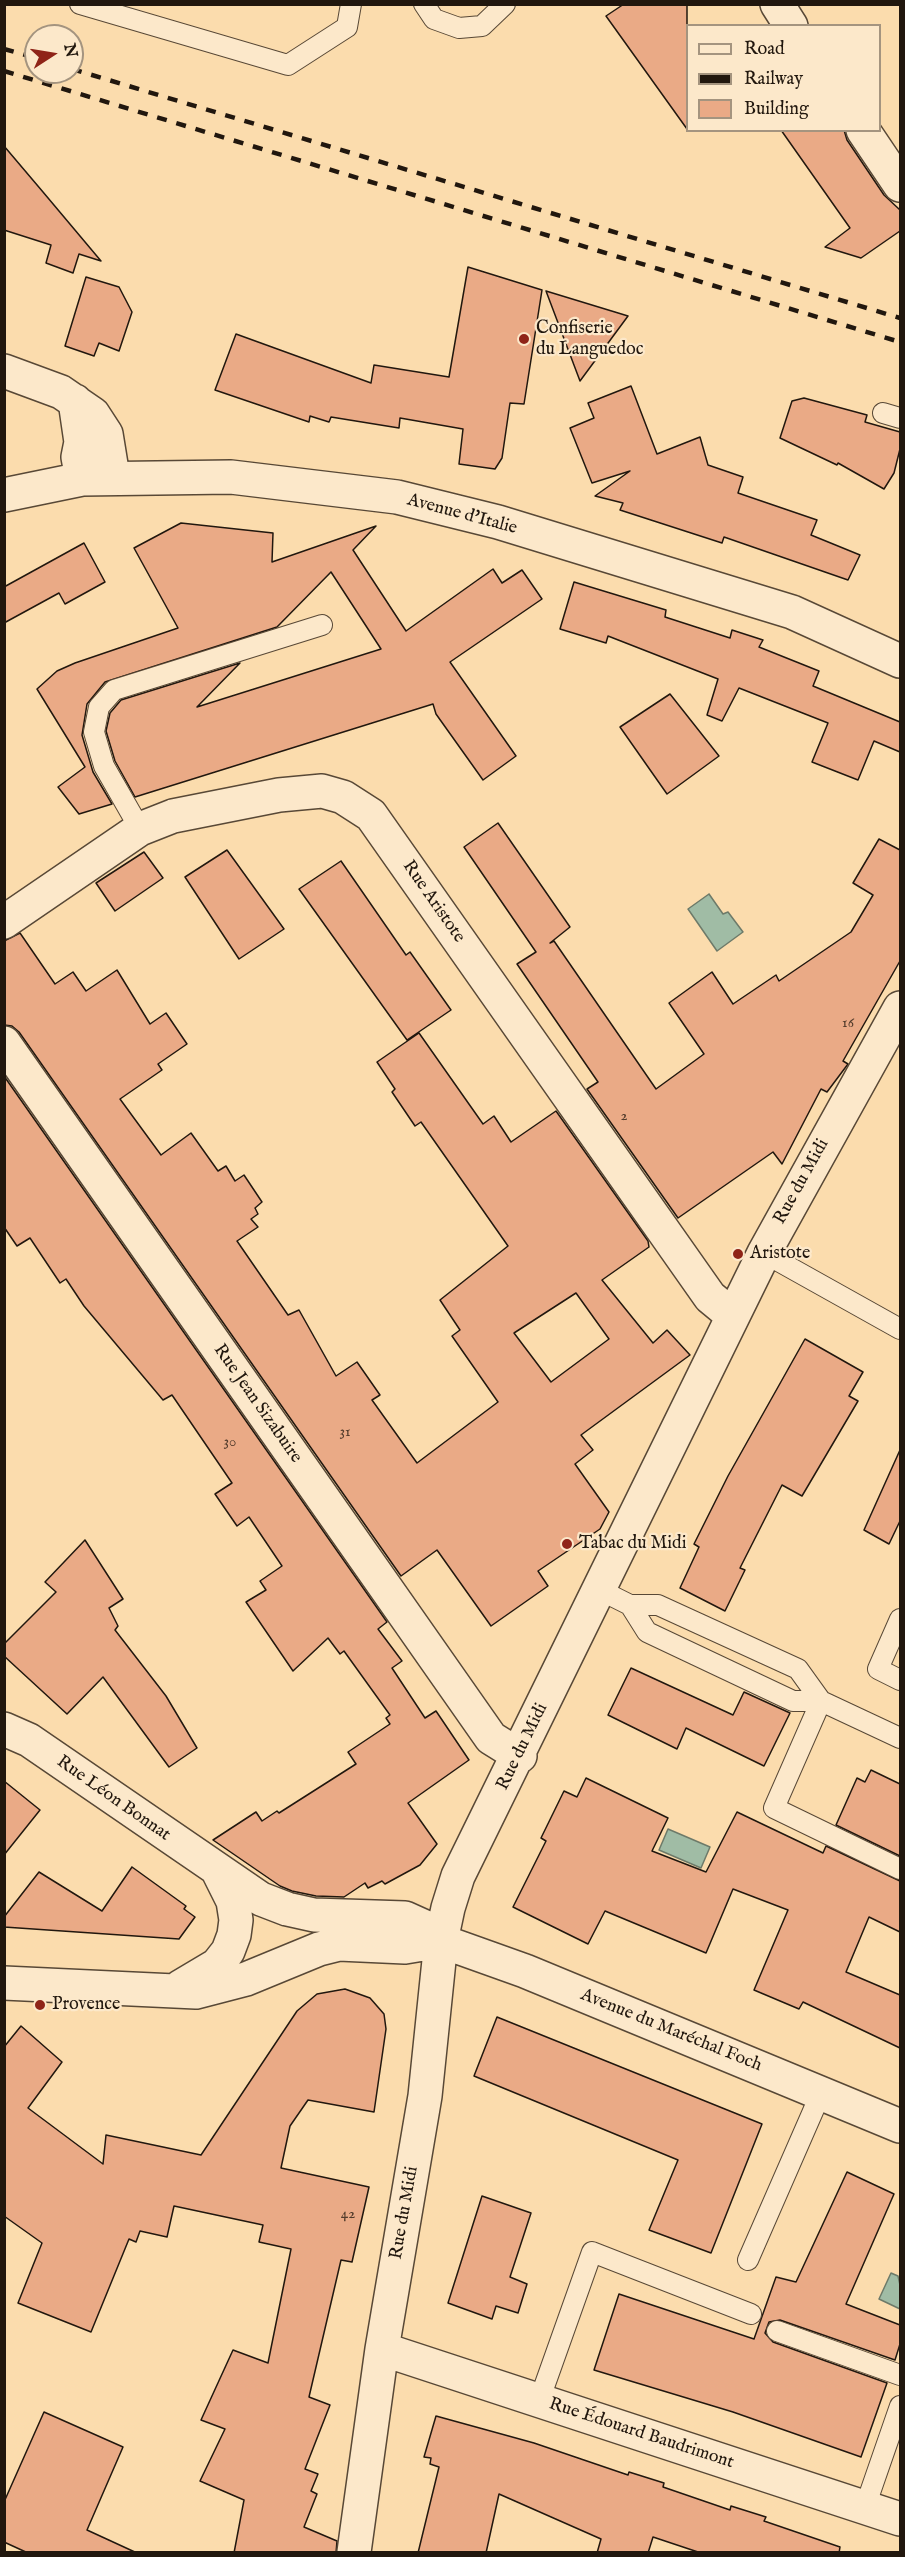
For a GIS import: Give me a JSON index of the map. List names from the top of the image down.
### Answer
{
  "streets": {
    "street": [
      "Avenue d'Italie",
      "Rue Aristote",
      "Rue du Midi",
      "Rue Jean Sizabuire",
      "Rue Léon Bonnat",
      "Avenue du Maréchal Foch",
      "Rue Édouard Baudrimont"
    ]
  },
  "crossings": [
    ["Rue Aristote", "Rue du Midi"],
    ["Rue du Midi", "Rue Jean Sizabuire"],
    ["Rue du Midi", "Rue Léon Bonnat"],
    ["Rue du Midi", "Avenue du Maréchal Foch"],
    ["Rue du Midi", "Rue Édouard Baudrimont"],
    ["Rue Léon Bonnat", "Avenue du Maréchal Foch"]
  ],
  "places": [
    "Confiserie du Languedoc",
    "Aristote",
    "Tabac du Midi",
    "Provence"
  ],
  "house_numbers": [
    "16",
    "2",
    "31",
    "30",
    "42"
  ],
  "legend": ["Road", "Railway", "Building"],
  "north": "right"
}
